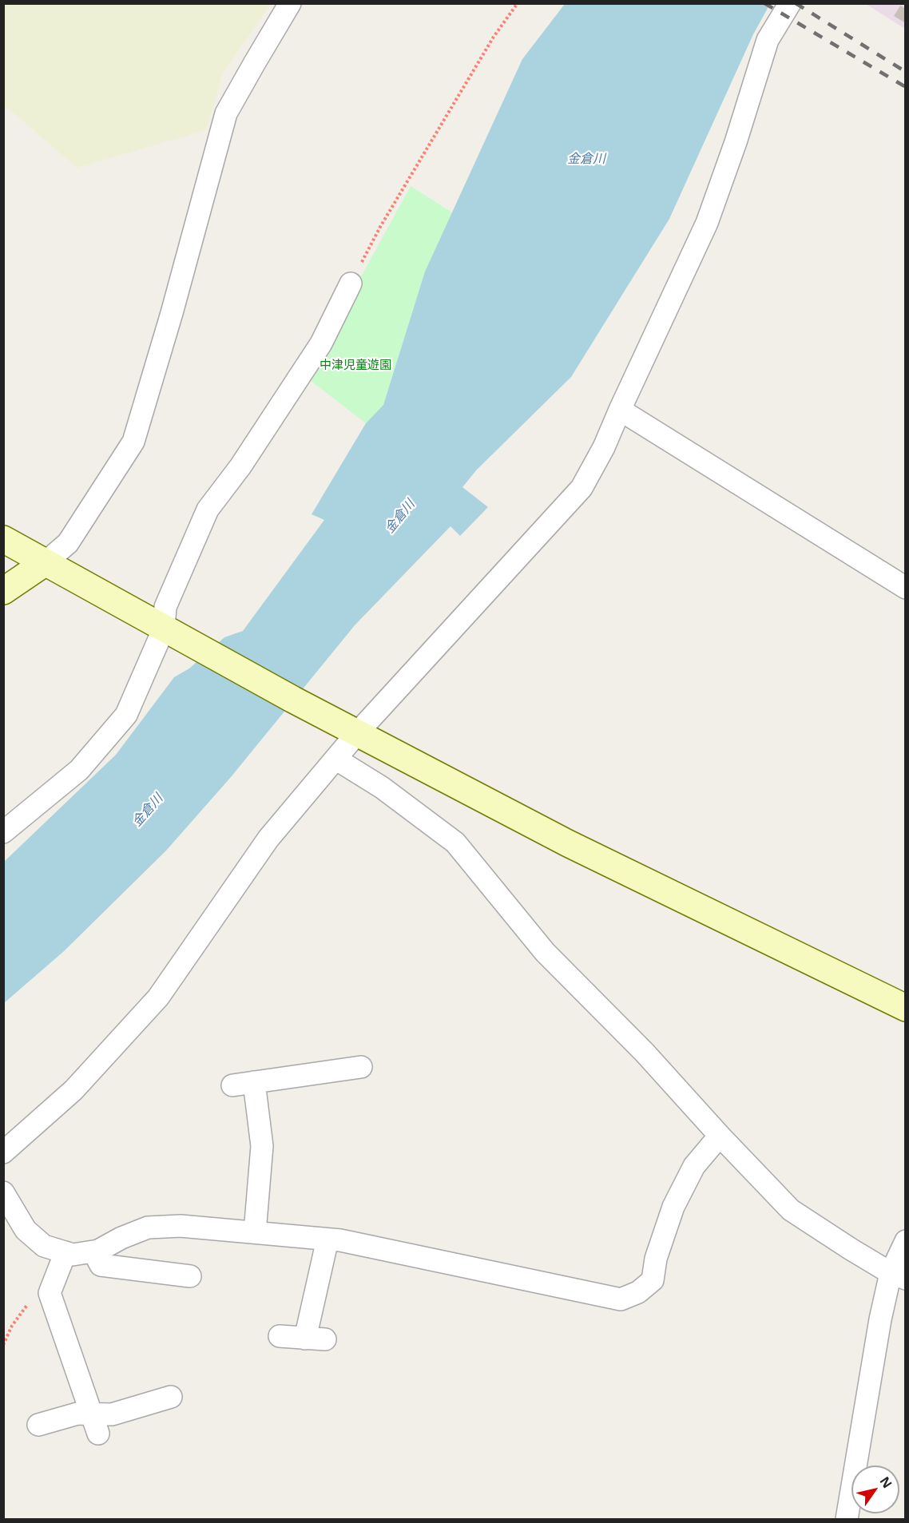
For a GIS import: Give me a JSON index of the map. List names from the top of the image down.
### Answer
{
  "water": ["金倉川"],
  "parks": ["中津児童遊園"],
  "north": "top right"
}
